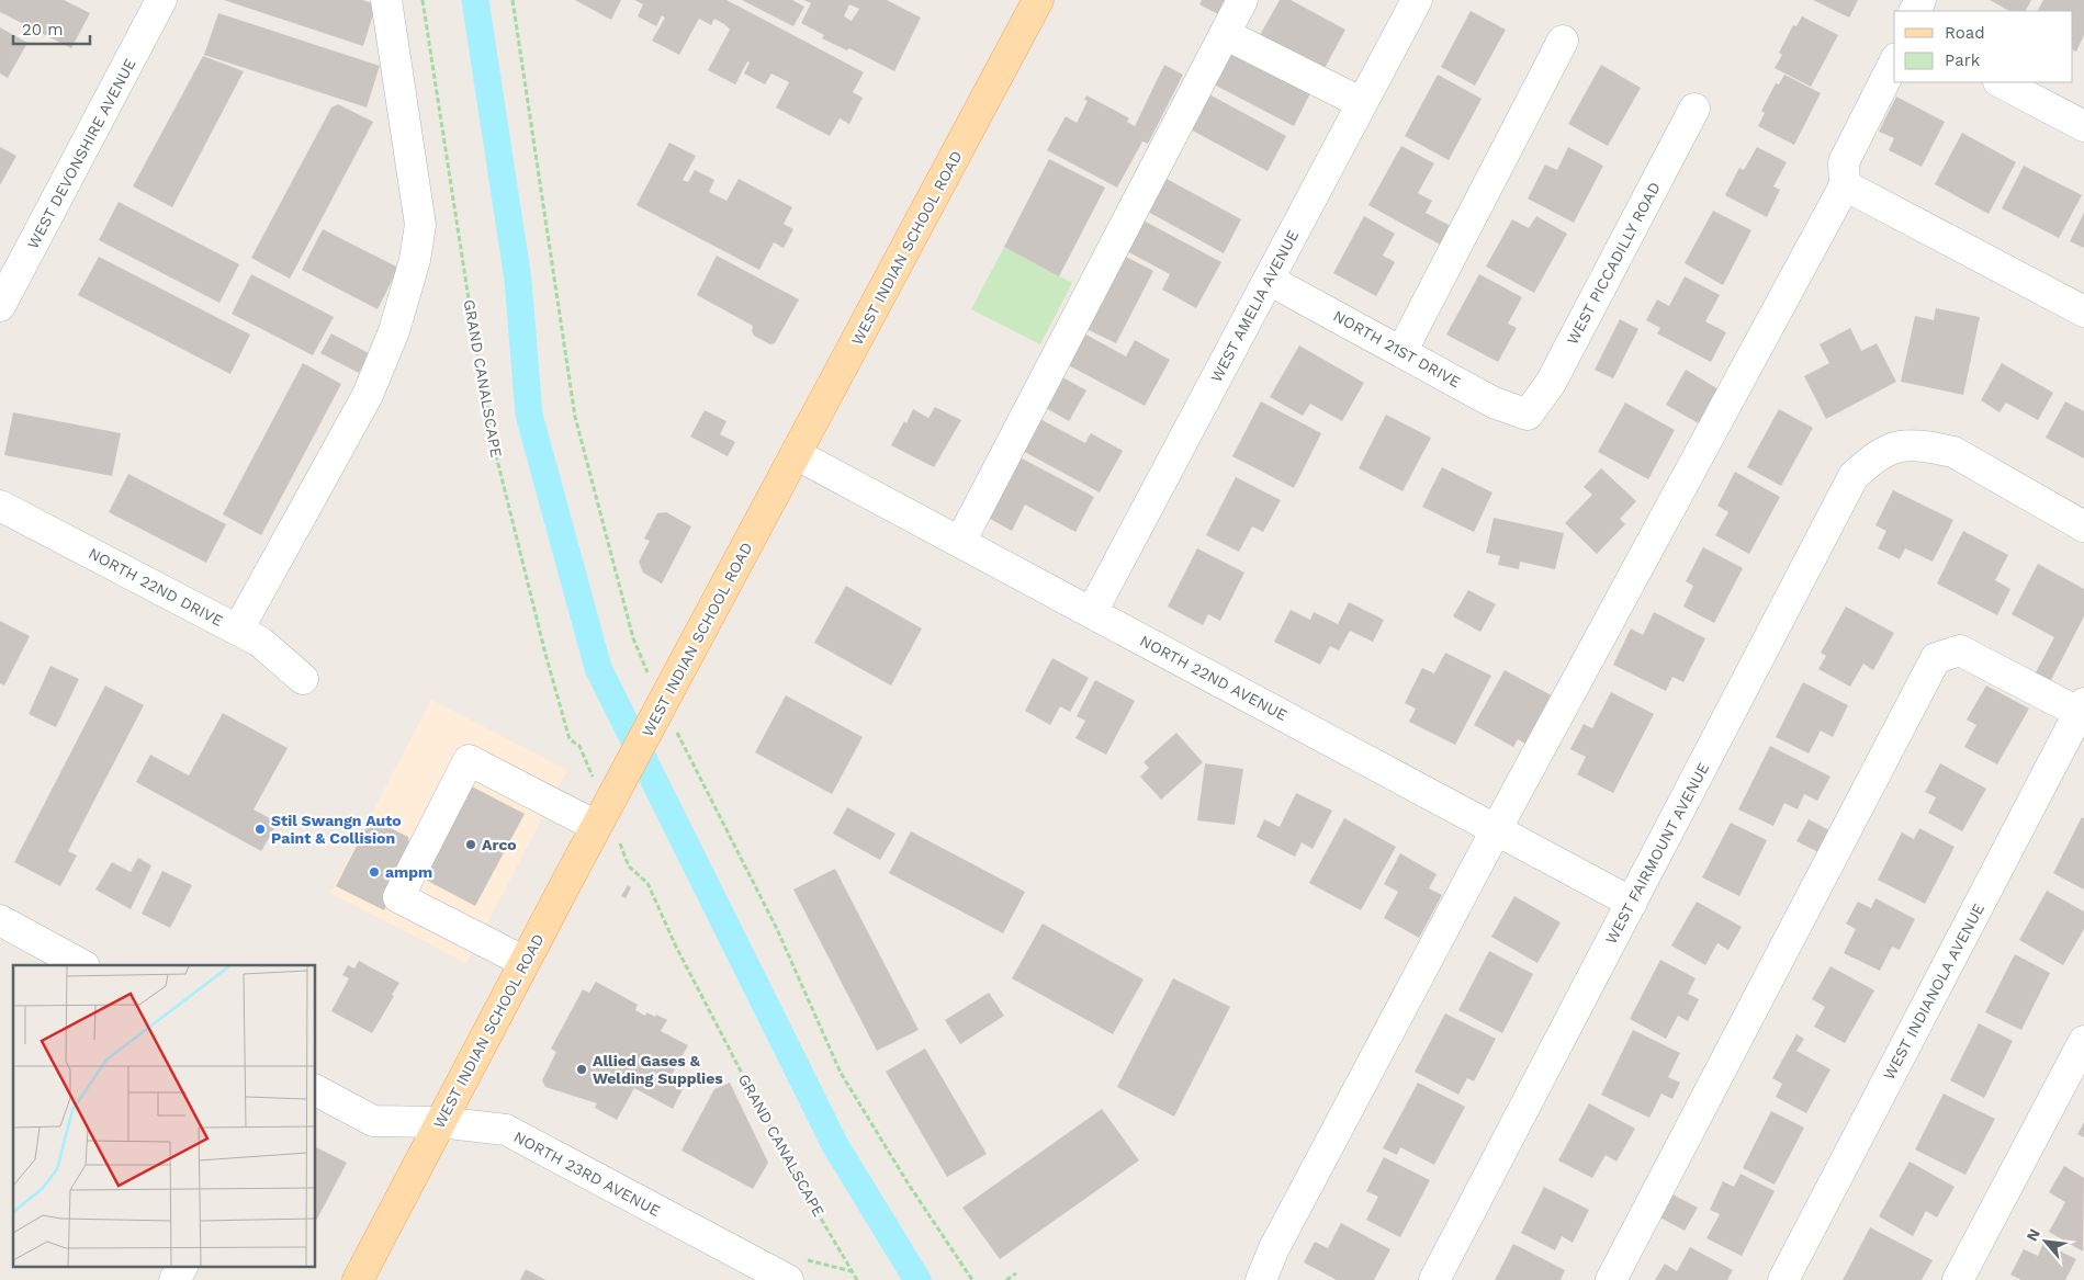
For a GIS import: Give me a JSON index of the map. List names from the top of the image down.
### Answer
{
  "streets": {
    "main road": ["WEST INDIAN SCHOOL ROAD"],
    "street": [
      "WEST DEVONSHIRE AVENUE",
      "WEST PICCADILLY ROAD",
      "WEST AMELIA AVENUE",
      "NORTH 21ST DRIVE",
      "NORTH 22ND DRIVE",
      "NORTH 22ND AVENUE",
      "WEST FAIRMOUNT AVENUE",
      "WEST INDIANOLA AVENUE",
      "NORTH 23RD AVENUE"
    ],
    "path": ["GRAND CANALSCAPE"]
  },
  "crossings": [
    ["WEST INDIAN SCHOOL ROAD", "NORTH 22ND AVENUE"],
    ["WEST INDIAN SCHOOL ROAD", "NORTH 23RD AVENUE"],
    ["WEST PICCADILLY ROAD", "NORTH 21ST DRIVE"],
    ["WEST AMELIA AVENUE", "NORTH 21ST DRIVE"],
    ["WEST AMELIA AVENUE", "NORTH 22ND AVENUE"],
    ["NORTH 22ND AVENUE", "WEST FAIRMOUNT AVENUE"]
  ],
  "places": [
    "Stil Swangn Auto Paint & Collision",
    "Arco",
    "ampm",
    "Allied Gases & Welding Supplies"
  ],
  "legend": ["Road", "Park"],
  "scale_bar": "20 m",
  "north": "top left"
}
